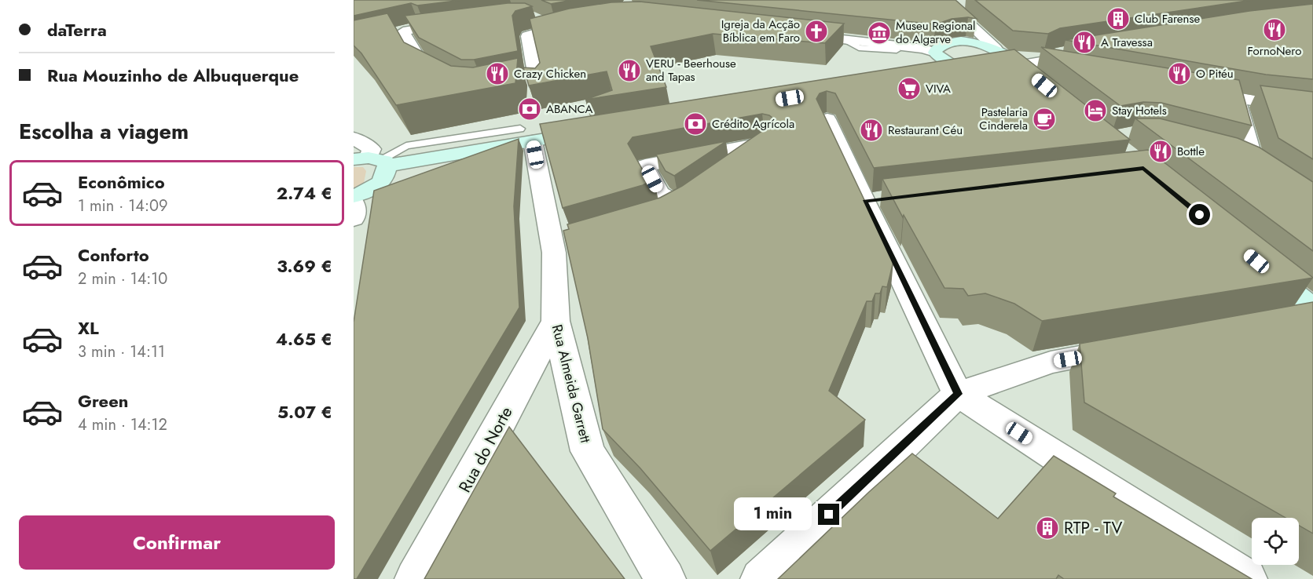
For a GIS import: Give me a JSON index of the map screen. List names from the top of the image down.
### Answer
{
  "streets": {
    "street": ["Rua Almeida Garrett", "Rua do Norte"]
  },
  "crossings": [
    ["Rua Almeida Garrett", "Rua do Norte"]
  ],
  "places": {
    "building": ["Club Farense", "RTP - TV"],
    "restaurant": [
      "FornoNero",
      "A Travessa",
      "VERU - Beerhouse and Tapas",
      "Crazy Chicken",
      "O Pitéu",
      "Restaurant Céu",
      "Bottle"
    ],
    "church": ["Igreja da Acção Bíblica em Faro"],
    "museum": ["Museu Regional do Algarve"],
    "supermarket": ["VIVA"],
    "bank": ["ABANCA", "Crédito Agrícola"],
    "hotel": ["Stay Hotels"],
    "cafe": ["Pastelaria Cinderela"]
  },
  "page": {
    "banner": ["daTerra", "Rua Mouzinho de Albuquerque"],
    "heading": "Escolha a viagem",
    "list": [
      {
        "name": "Econômico",
        "note": "1 min · 14:09",
        "value": "2.74 €"
      },
      {
        "name": "Conforto",
        "note": "2 min · 14:10",
        "value": "3.69 €"
      },
      {
        "name": "XL",
        "note": "3 min · 14:11",
        "value": "4.65 €"
      },
      {
        "name": "Green",
        "note": "4 min · 14:12",
        "value": "5.07 €"
      }
    ],
    "bubble": "1 min",
    "buttons": "Confirmar"
  }
}
